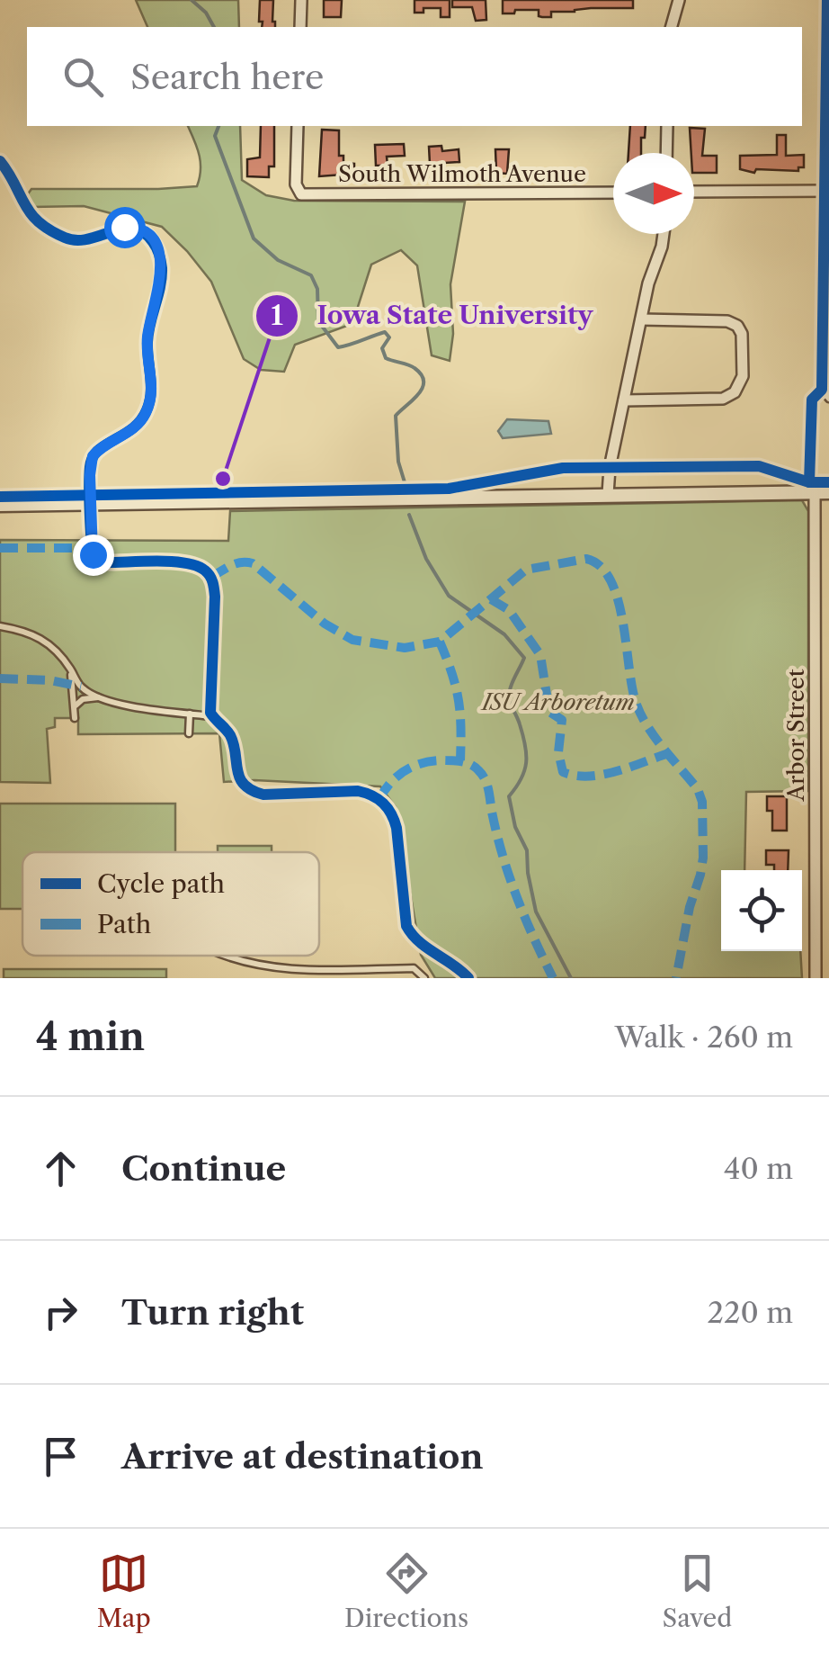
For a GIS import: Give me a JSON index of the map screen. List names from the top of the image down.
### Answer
{
  "streets": {
    "street": ["South Wilmoth Avenue", "Arbor Street"]
  },
  "parks": ["ISU Arboretum"],
  "places": ["Iowa State University"],
  "legend": ["Cycle path", "Path"],
  "north": "right",
  "page": {
    "search": "Search here",
    "heading": ["4 min", "Walk · 260 m"],
    "list": [
      ["Continue", "40 m"],
      ["Turn right", "220 m"],
      "Arrive at destination"
    ],
    "nav": ["Map", "Directions", "Saved"]
  }
}
